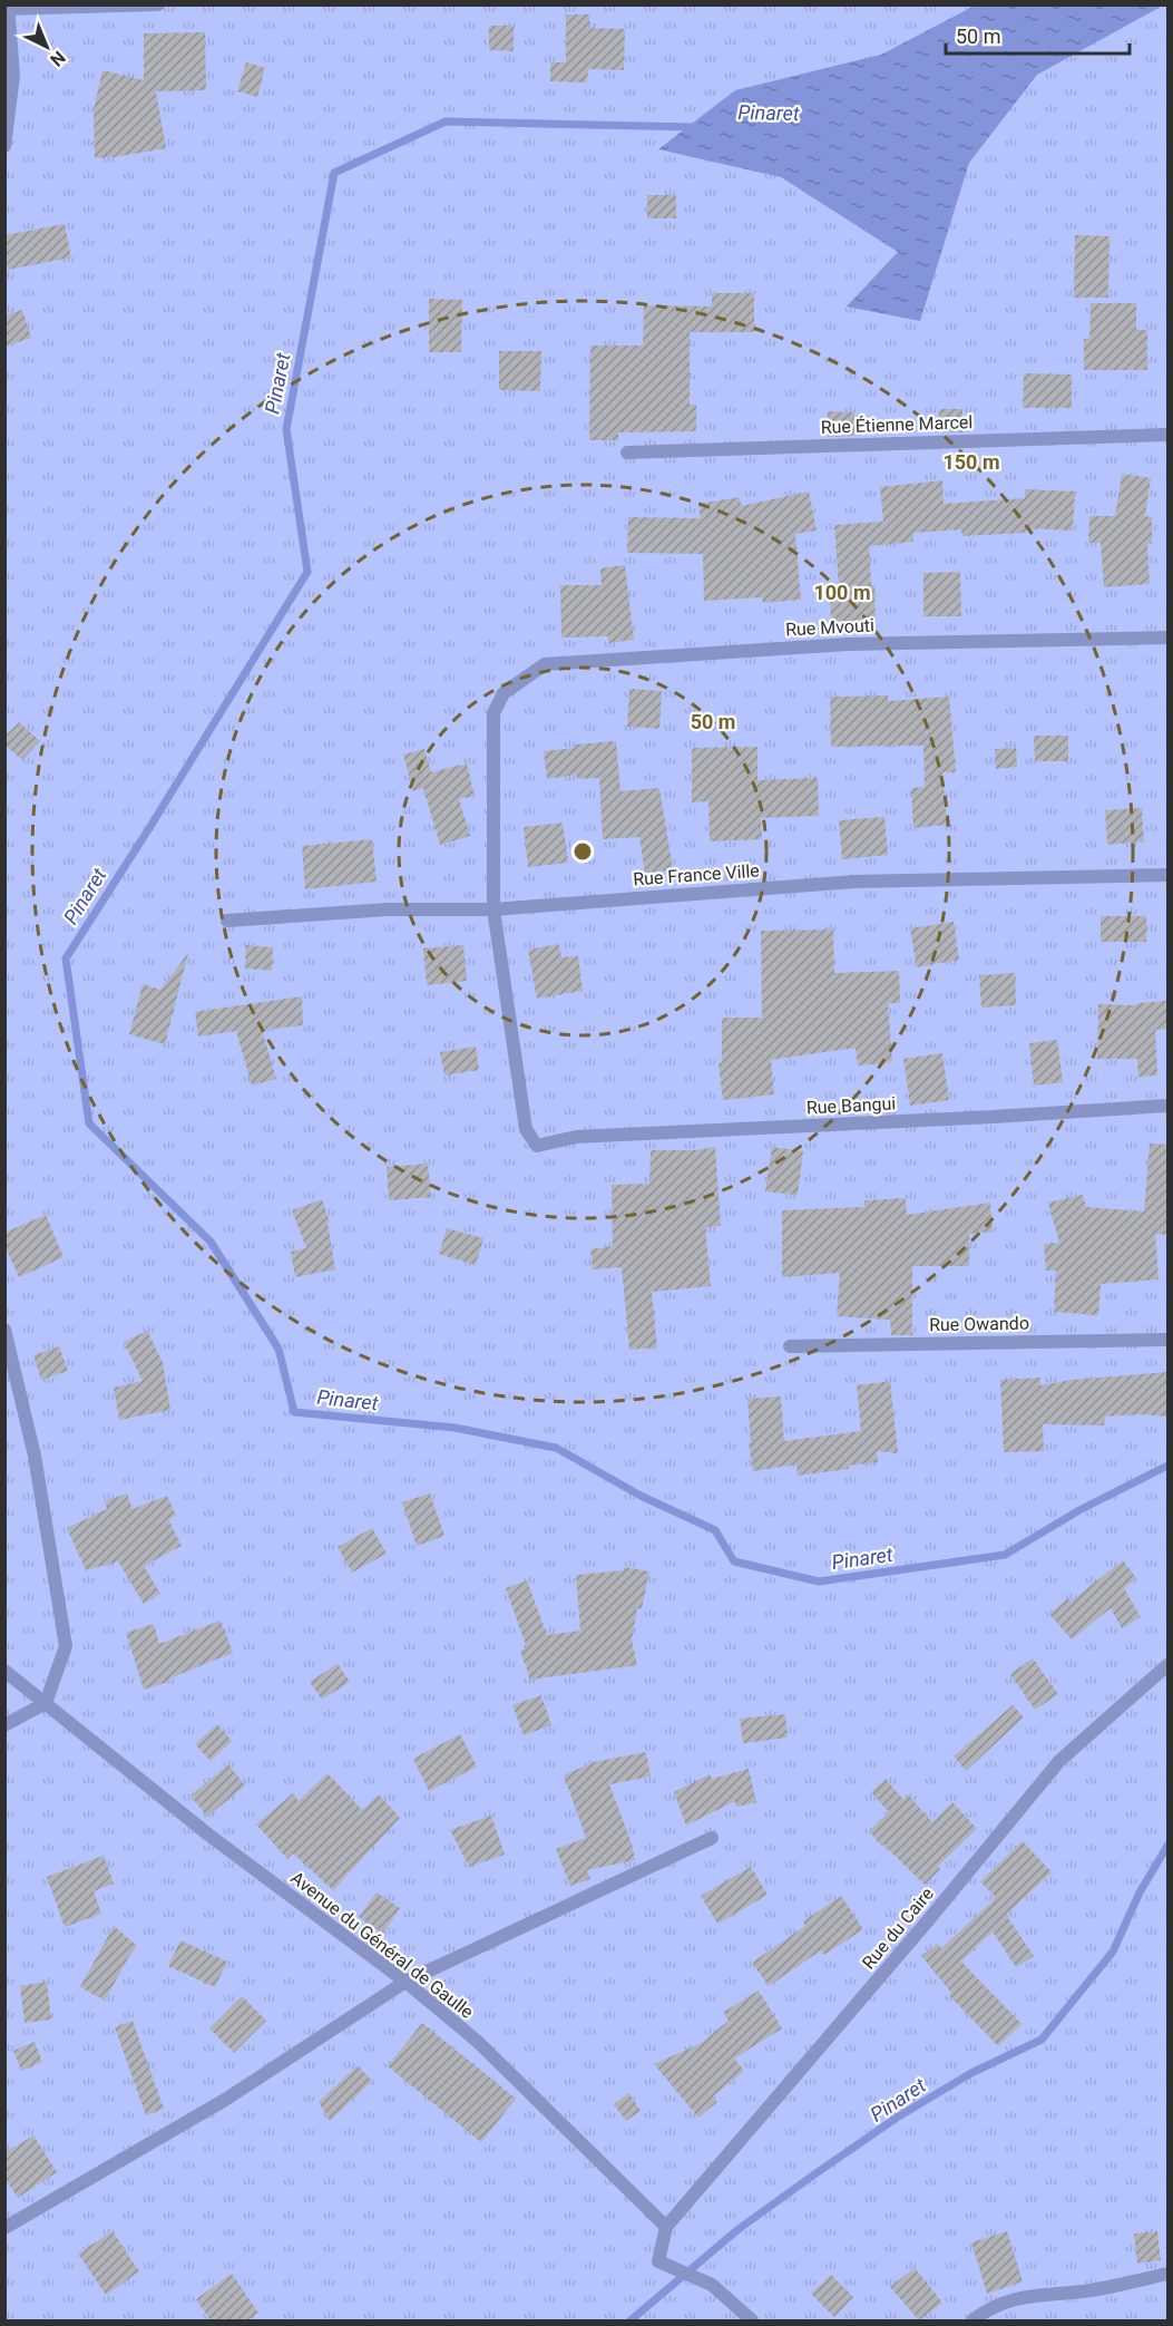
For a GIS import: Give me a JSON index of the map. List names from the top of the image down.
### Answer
{
  "streets": {
    "street": [
      "Rue Étienne Marcel",
      "Rue Mvouti",
      "Rue France Ville",
      "Rue Bangui",
      "Rue Owando",
      "Rue du Caire",
      "Avenue du Général de Gaulle"
    ]
  },
  "crossings": [
    ["Rue Mvouti", "Rue France Ville"],
    ["Rue Mvouti", "Rue Bangui"],
    ["Rue France Ville", "Rue Bangui"],
    ["Rue du Caire", "Avenue du Général de Gaulle"]
  ],
  "water": ["Pinaret"],
  "scale_bar": "50 m",
  "north": "bottom right",
  "rings": ["150 m", "100 m", "50 m"]
}
